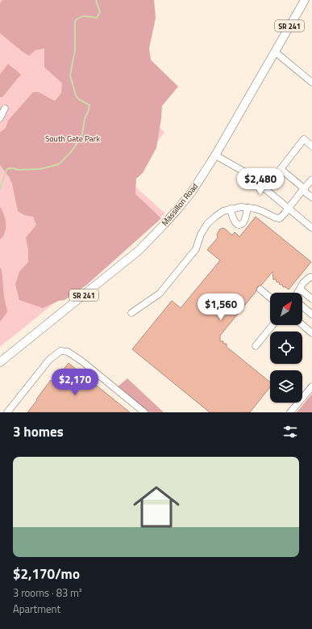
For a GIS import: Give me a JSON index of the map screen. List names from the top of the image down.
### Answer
{
  "streets": {
    "main road": ["SR 241", "Massillon Road"]
  },
  "parks": ["South Gate Park"],
  "north": "top right",
  "page": {
    "price": ["$2,480", "$1,560", "$2,170"],
    "heading": "3 homes",
    "list": [
      {
        "name": "$2,170/mo",
        "note": "3 rooms · 83 m² · Apartment"
      }
    ]
  }
}
